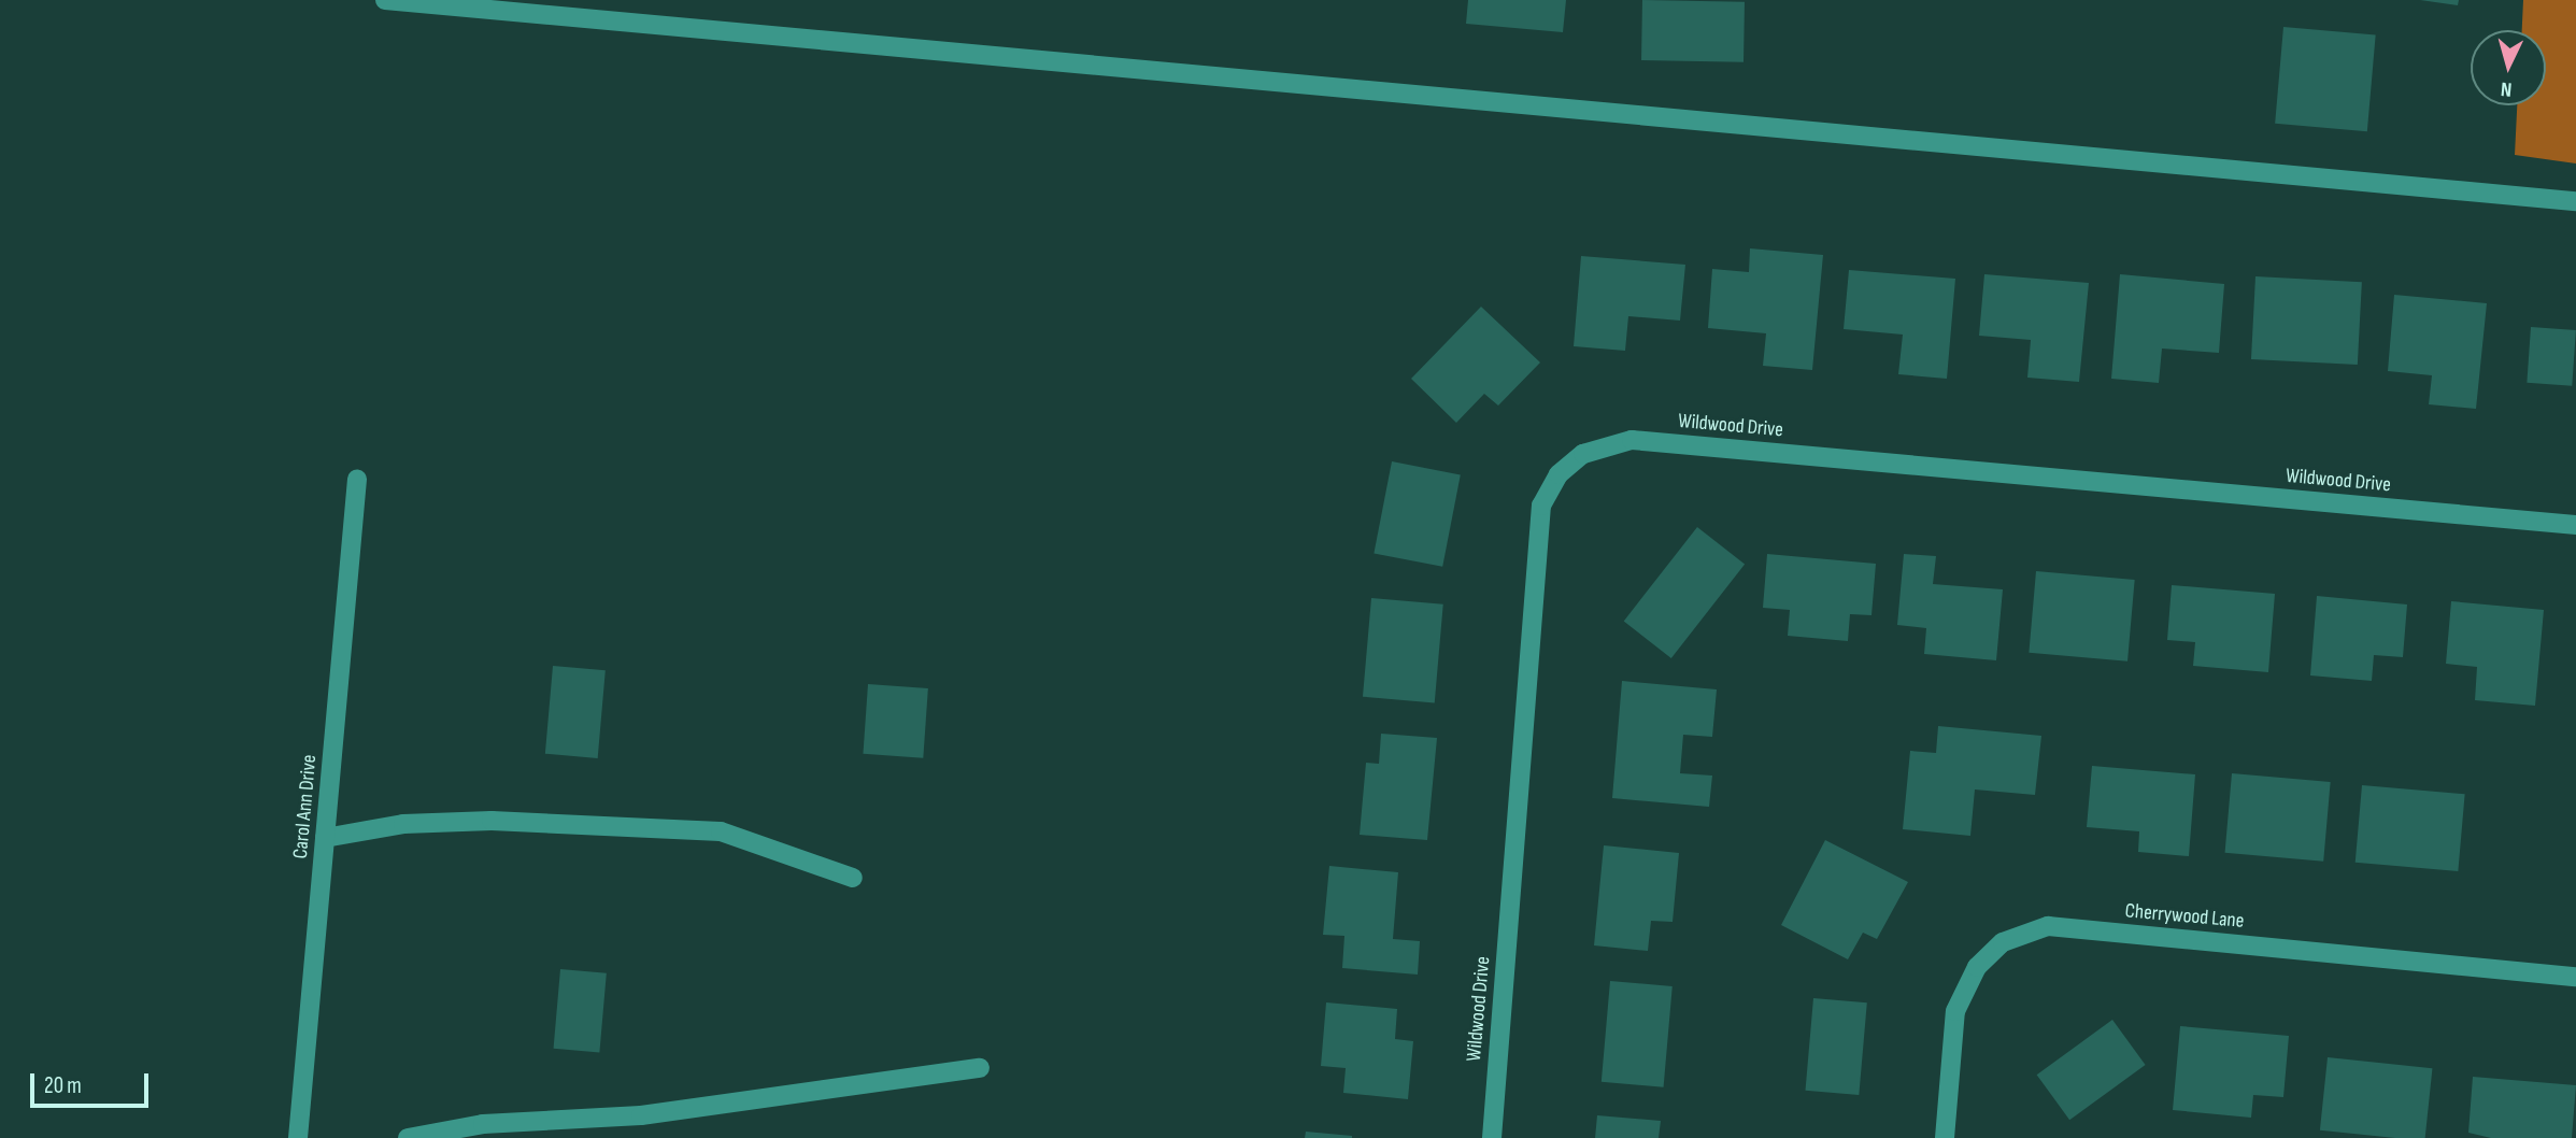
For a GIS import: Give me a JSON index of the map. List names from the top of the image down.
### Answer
{
  "streets": {
    "street": ["Wildwood Drive", "Carol Ann Drive", "Cherrywood Lane"]
  },
  "scale_bar": "20 m",
  "north": "bottom"
}
